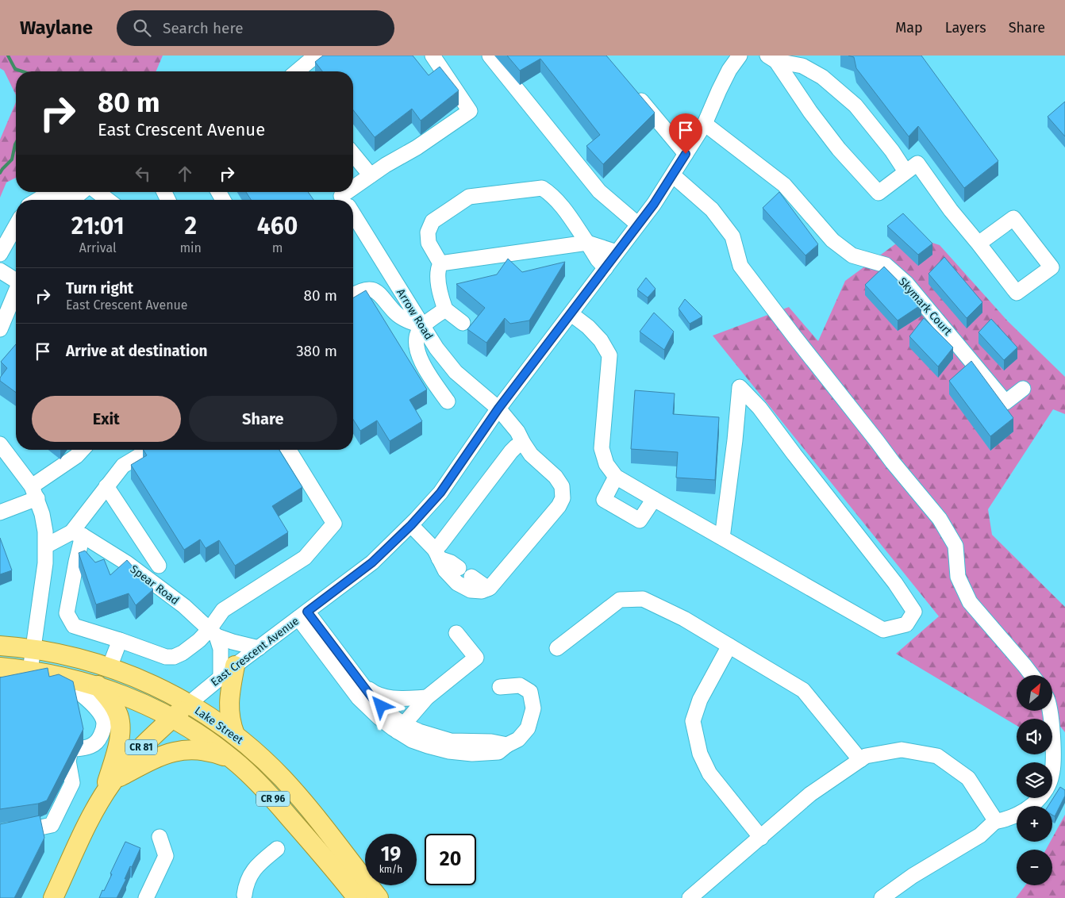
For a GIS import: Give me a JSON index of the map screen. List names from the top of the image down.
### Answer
{
  "streets": {
    "main road": [
      "East Crescent Avenue",
      "Lake Street",
      "CR 81",
      "CR 96"
    ],
    "street": ["Skymark Court", "Arrow Road", "Spear Road"]
  },
  "crossings": [
    ["Skymark Court", "East Crescent Avenue"],
    ["Arrow Road", "East Crescent Avenue"],
    ["East Crescent Avenue", "Lake Street"]
  ],
  "north": "top right",
  "page": {
    "header": "Waylane",
    "search": "Search here",
    "nav": ["Map", "Layers", "Share"],
    "turn": ["80 m", "East Crescent Avenue"],
    "eta": [
      "21:01",
      "Arrival",
      "2",
      "min",
      "460",
      "m"
    ],
    "list": [
      {
        "name": "Turn right",
        "note": "East Crescent Avenue",
        "value": "80 m"
      },
      {
        "name": "Arrive at destination",
        "value": "380 m"
      }
    ],
    "buttons": ["Exit", "Share"],
    "map_buttons": ["+", "−"],
    "speed": "19 km/h",
    "limit": "20"
  }
}
